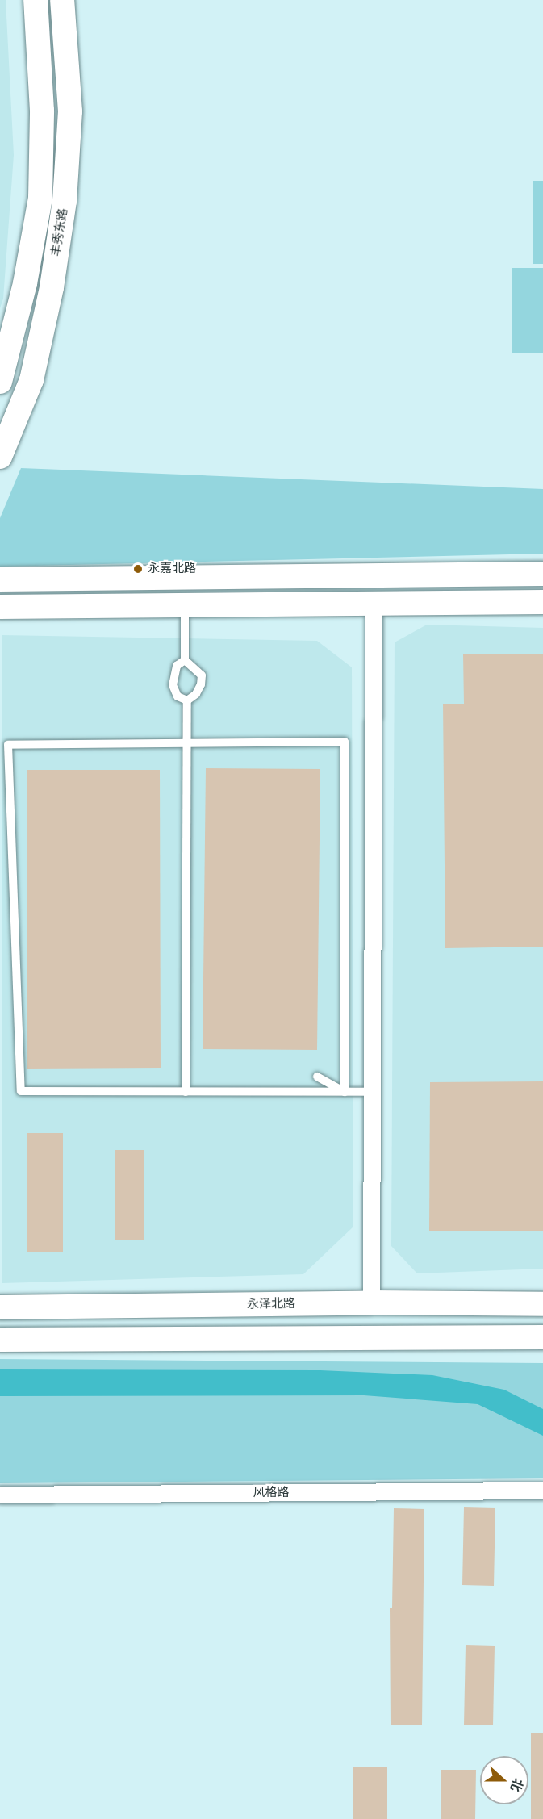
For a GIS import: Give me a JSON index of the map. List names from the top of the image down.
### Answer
{
  "streets": {
    "street": ["丰秀东路", "永泽北路", "风格路"]
  },
  "places": ["永嘉北路"],
  "north": "right"
}
